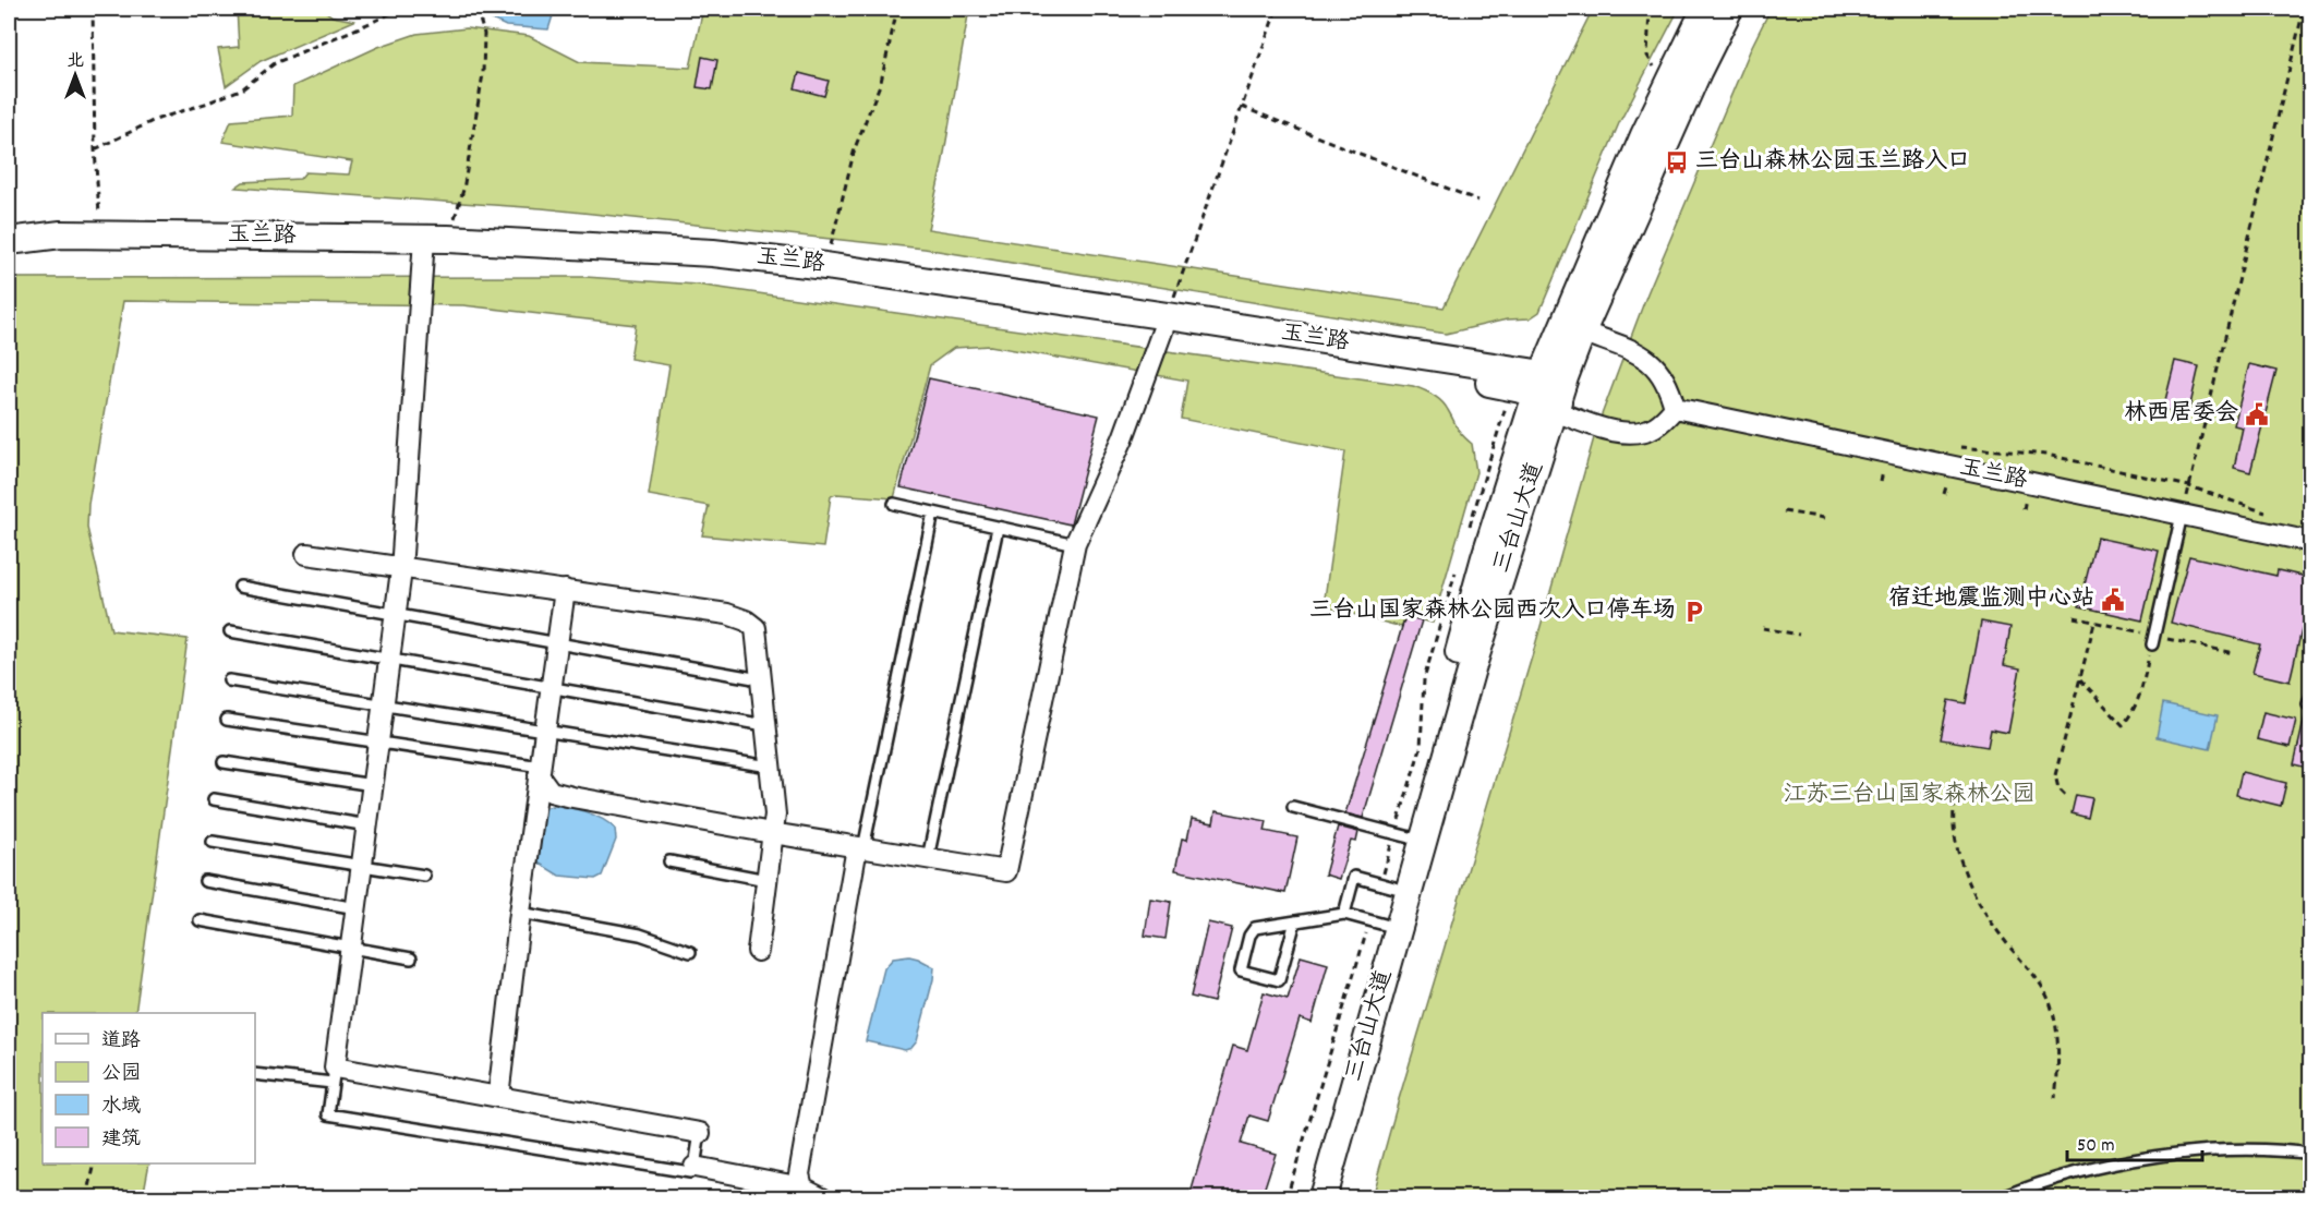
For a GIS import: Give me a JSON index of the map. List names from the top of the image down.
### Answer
{
  "streets": {
    "street": ["玉兰路", "三台山大道"]
  },
  "crossings": [
    ["玉兰路", "三台山大道"]
  ],
  "parks": ["江苏三台山国家森林公园"],
  "places": {
    "bus stop": ["三台山森林公园玉兰路入口"],
    "public building": ["林西居委会", "宿迁地震监测中心站"],
    "parking": ["三台山国家森林公园西次入口停车场"]
  },
  "legend": [
    "道路",
    "公园",
    "水域",
    "建筑"
  ],
  "scale_bar": "50 m",
  "north": "top"
}
